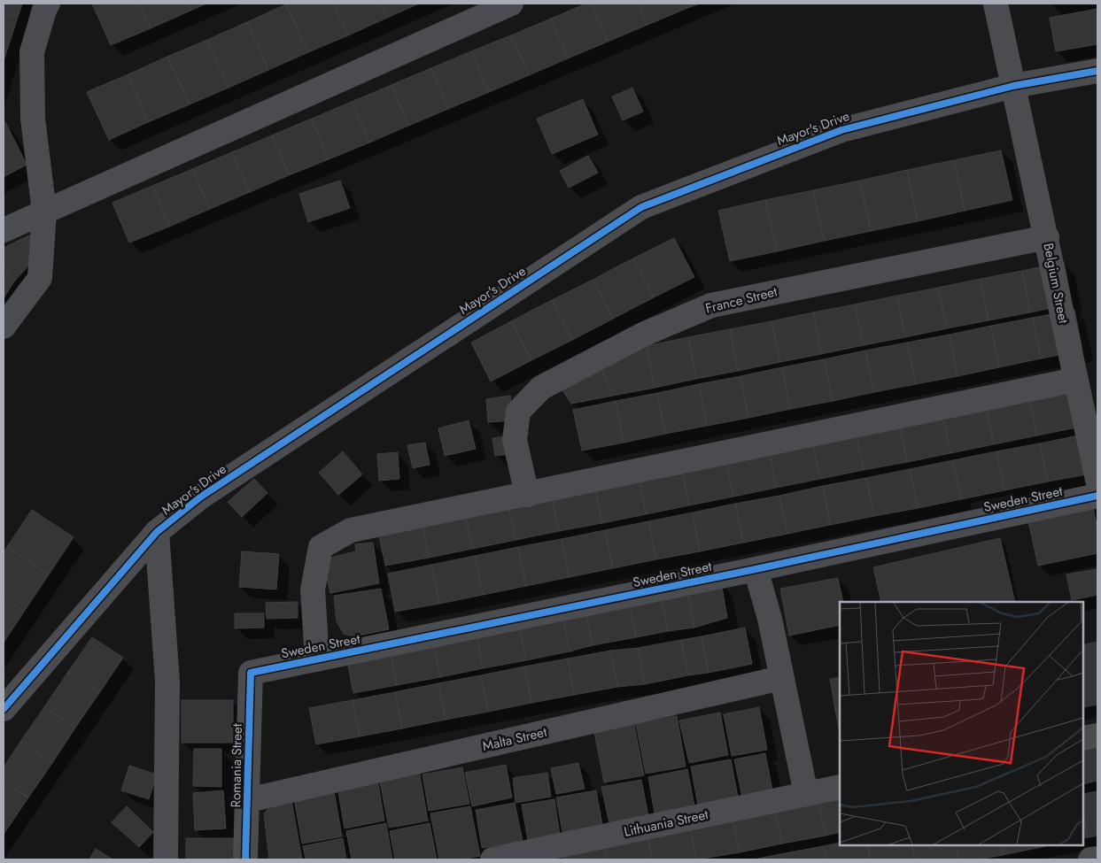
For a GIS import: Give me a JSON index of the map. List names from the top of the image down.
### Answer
{
  "streets": {
    "street": [
      "Mayor's Drive",
      "Belgium Street",
      "France Street",
      "Sweden Street",
      "Malta Street",
      "Romania Street",
      "Lithuania Street"
    ]
  },
  "crossings": [
    ["Mayor's Drive", "Belgium Street"],
    ["Belgium Street", "France Street"],
    ["Sweden Street", "Romania Street"],
    ["Malta Street", "Romania Street"]
  ]
}
